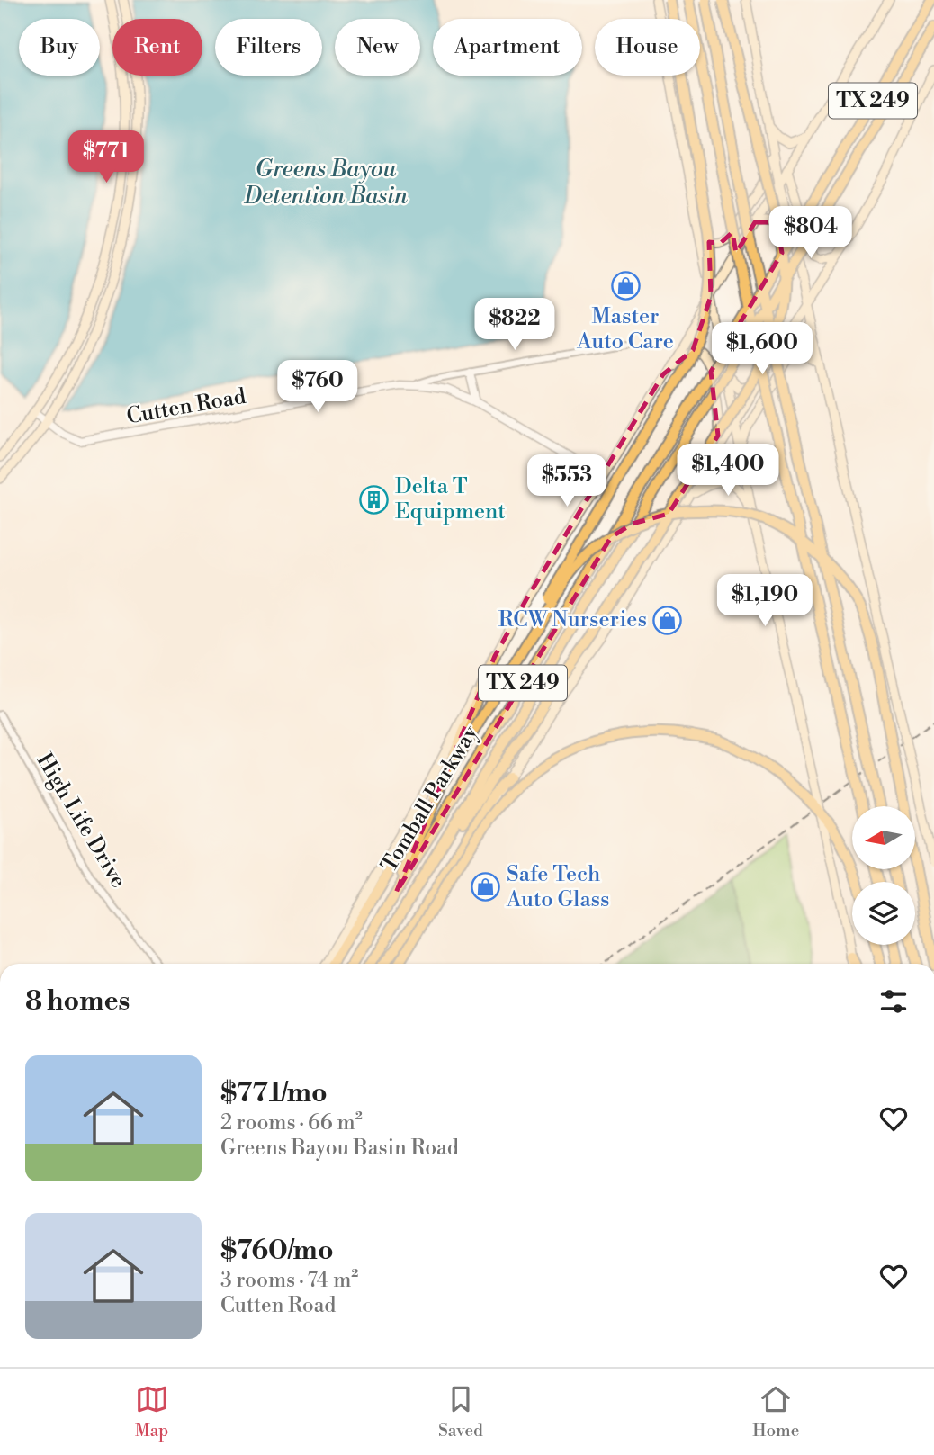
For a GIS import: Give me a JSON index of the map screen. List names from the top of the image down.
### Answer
{
  "streets": {
    "highway": ["TX 249", "Tomball Parkway"],
    "street": ["Cutten Road", "High Life Drive"]
  },
  "water": ["Greens Bayou Detention Basin"],
  "places": {
    "shop": ["Master Auto Care", "RCW Nurseries", "Safe Tech Auto Glass"],
    "building": ["Delta T Equipment"]
  },
  "north": "left",
  "page": {
    "chip": [
      "Buy",
      "Rent",
      "Filters",
      "New",
      "Apartment",
      "House"
    ],
    "price": [
      "$771",
      "$804",
      "$822",
      "$1,600",
      "$760",
      "$1,400",
      "$553",
      "$1,190"
    ],
    "heading": "8 homes",
    "list": [
      {
        "name": "$771/mo",
        "note": "2 rooms · 66 m² · Greens Bayou Basin Road"
      },
      {
        "name": "$760/mo",
        "note": "3 rooms · 74 m² · Cutten Road"
      }
    ],
    "tabs": ["Map", "Saved", "Home"]
  }
}
